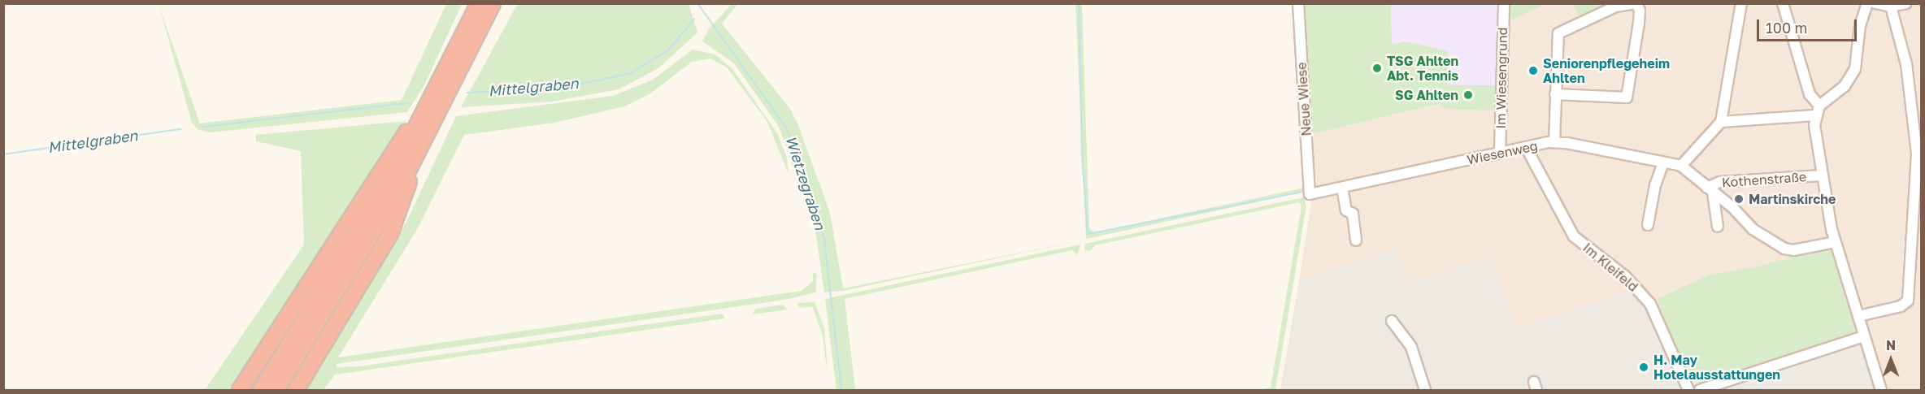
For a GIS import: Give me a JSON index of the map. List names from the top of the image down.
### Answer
{
  "streets": {
    "street": [
      "Im Wiesengrund",
      "Neue Wiese",
      "Wiesenweg",
      "Kothenstraße",
      "Im Kleifeld"
    ]
  },
  "crossings": [
    ["Im Wiesengrund", "Wiesenweg"],
    ["Neue Wiese", "Wiesenweg"],
    ["Wiesenweg", "Im Kleifeld"]
  ],
  "water": ["Mittelgraben", "Wietzegraben"],
  "places": [
    "TSG Ahlten Abt. Tennis",
    "Seniorenpflegeheim Ahlten",
    "SG Ahlten",
    "Martinskirche",
    "H. May Hotelausstattungen"
  ],
  "scale_bar": "100 m",
  "north": "top"
}
